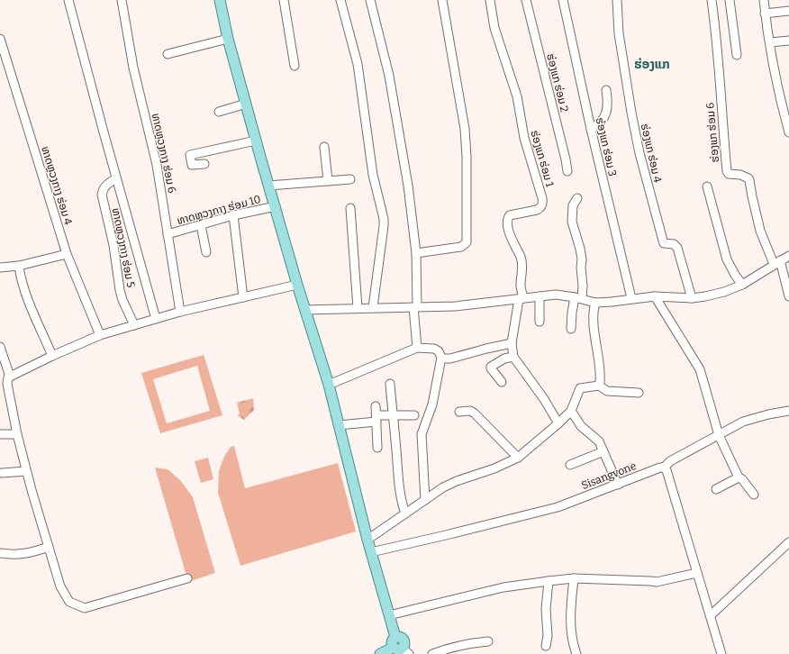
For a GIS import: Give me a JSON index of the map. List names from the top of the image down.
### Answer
{
  "streets": {
    "street": [
      "ຮ່ອງແກ ຮ່ອມ 2",
      "ຮ່ອງແກ ຮ່ອມ 6",
      "ຮ່ອງແກ ຮ່ອມ 3",
      "ທາດຫຼວງກາງ ຮ່ອມ 6",
      "ຮ່ອງແກ ຮ່ອມ 4",
      "ຮ່ອງແກ ຮ່ອມ 1",
      "ທາດຫຼວງກາງ ຮ່ອມ 4",
      "ທາດຫຼວງກາງ ຮ່ອມ 10",
      "ທາດຫຼວງກາງ ຮ່ອມ 5",
      "Sisangvone"
    ]
  },
  "crossings": [
    ["ທາດຫຼວງກາງ ຮ່ອມ 6", "ທາດຫຼວງກາງ ຮ່ອມ 10"]
  ],
  "districts": ["ຮ່ອງແກ"]
}
